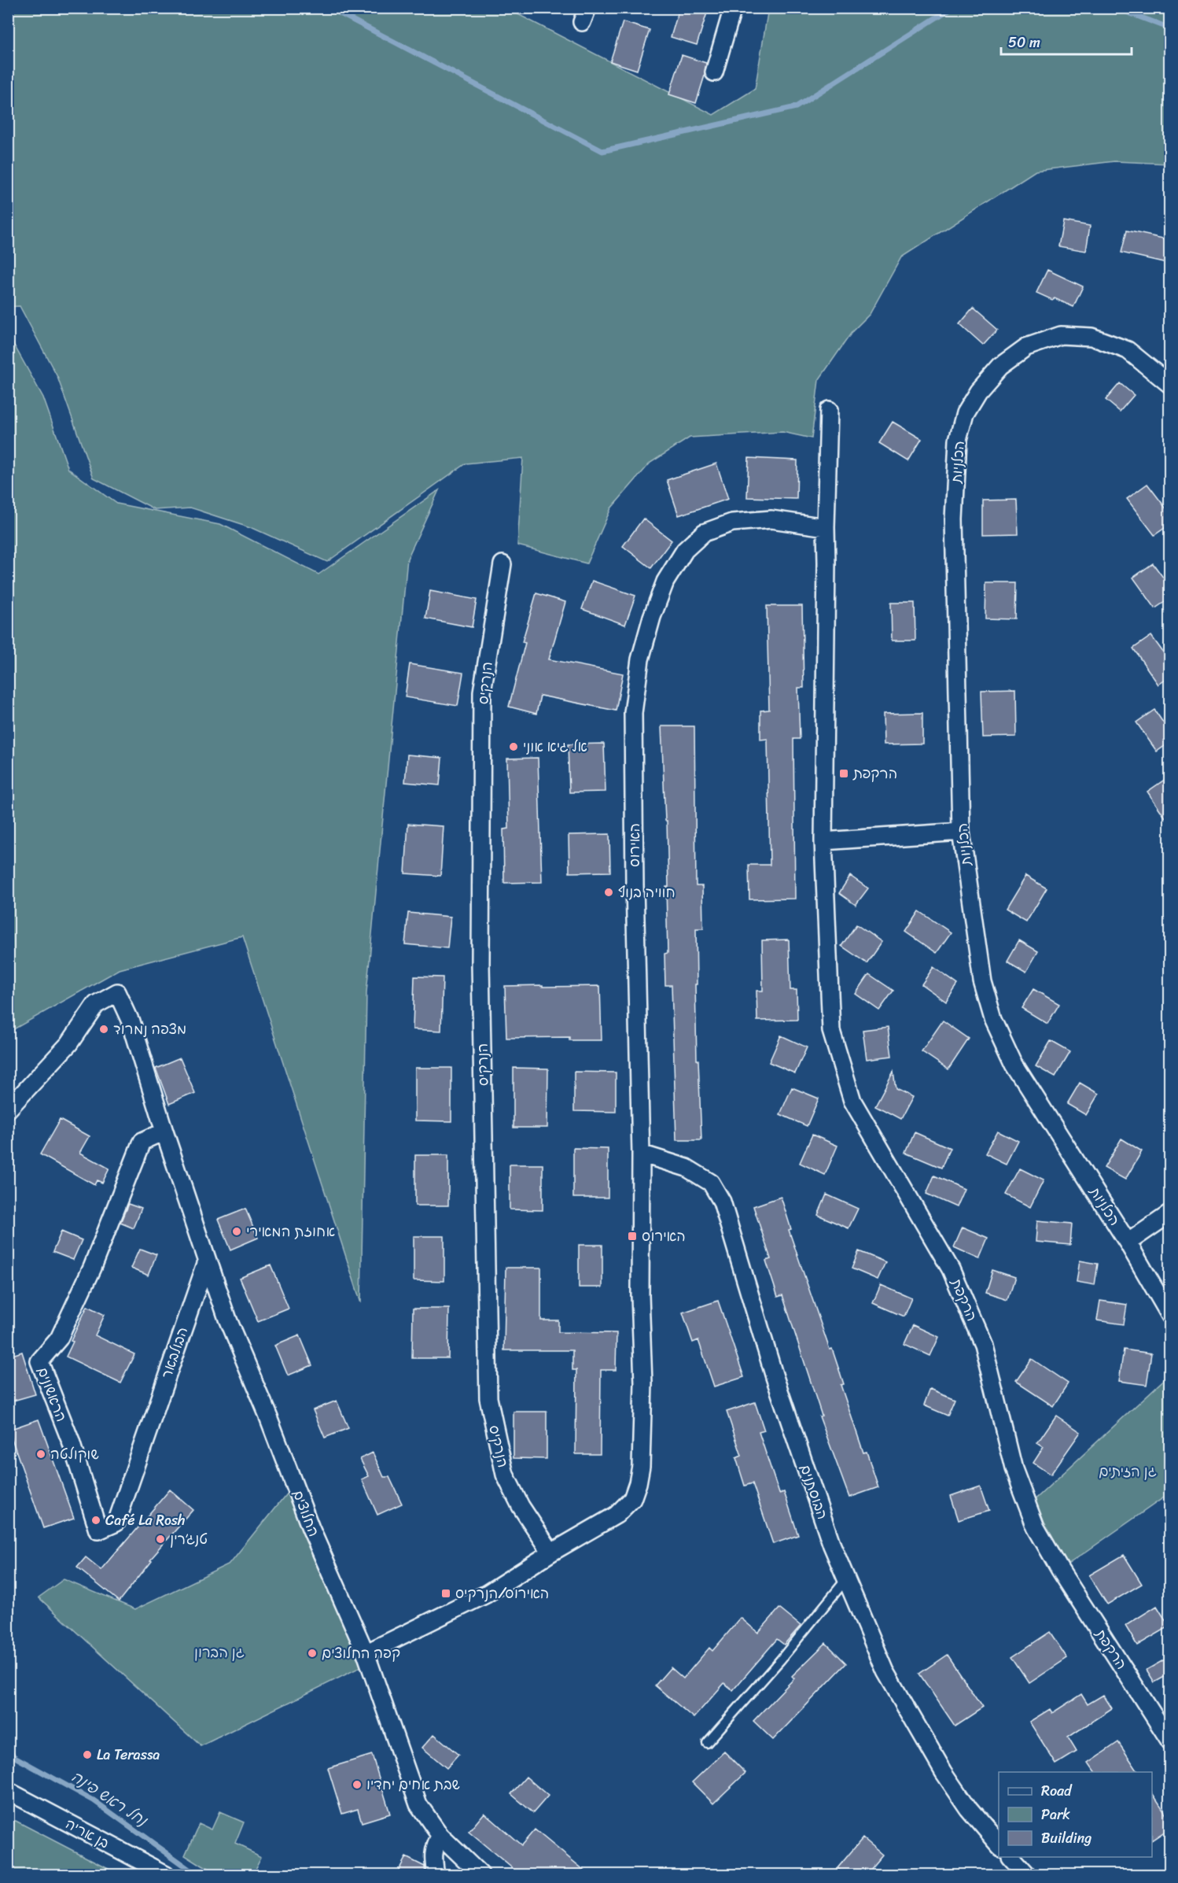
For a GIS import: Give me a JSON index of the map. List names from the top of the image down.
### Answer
{
  "streets": {
    "street": [
      "הכלניות",
      "הנרקיס",
      "האירוס",
      "הרקפת",
      "הבולבאר",
      "הראשונים",
      "הבוסתנים",
      "החלוצים",
      "בן אריה"
    ]
  },
  "crossings": [
    ["הנרקיס", "האירוס"],
    ["האירוס", "הרקפת"],
    ["האירוס", "הבוסתנים"],
    ["האירוס", "החלוצים"],
    ["הבולבאר", "הראשונים"],
    ["הבולבאר", "החלוצים"],
    ["הראשונים", "החלוצים"]
  ],
  "water": ["נחל ראש פינה"],
  "parks": ["גן הזיתים", "גן הברון"],
  "places": {
    "other": [
      "אל גיא אוני",
      "חוויה בנוף",
      "מצפה נמרוד",
      "אחוזת המאירי",
      "שוקולטה",
      "Café La Rosh",
      "טנג׳רין",
      "קפה החלוצים",
      "La Terassa",
      "שבת אחים יחדיו"
    ],
    "transit": ["הרקפת", "האירוס", "האירוס/הנרקיס"]
  },
  "legend": ["Road", "Park", "Building"],
  "scale_bar": "50 m"
}
